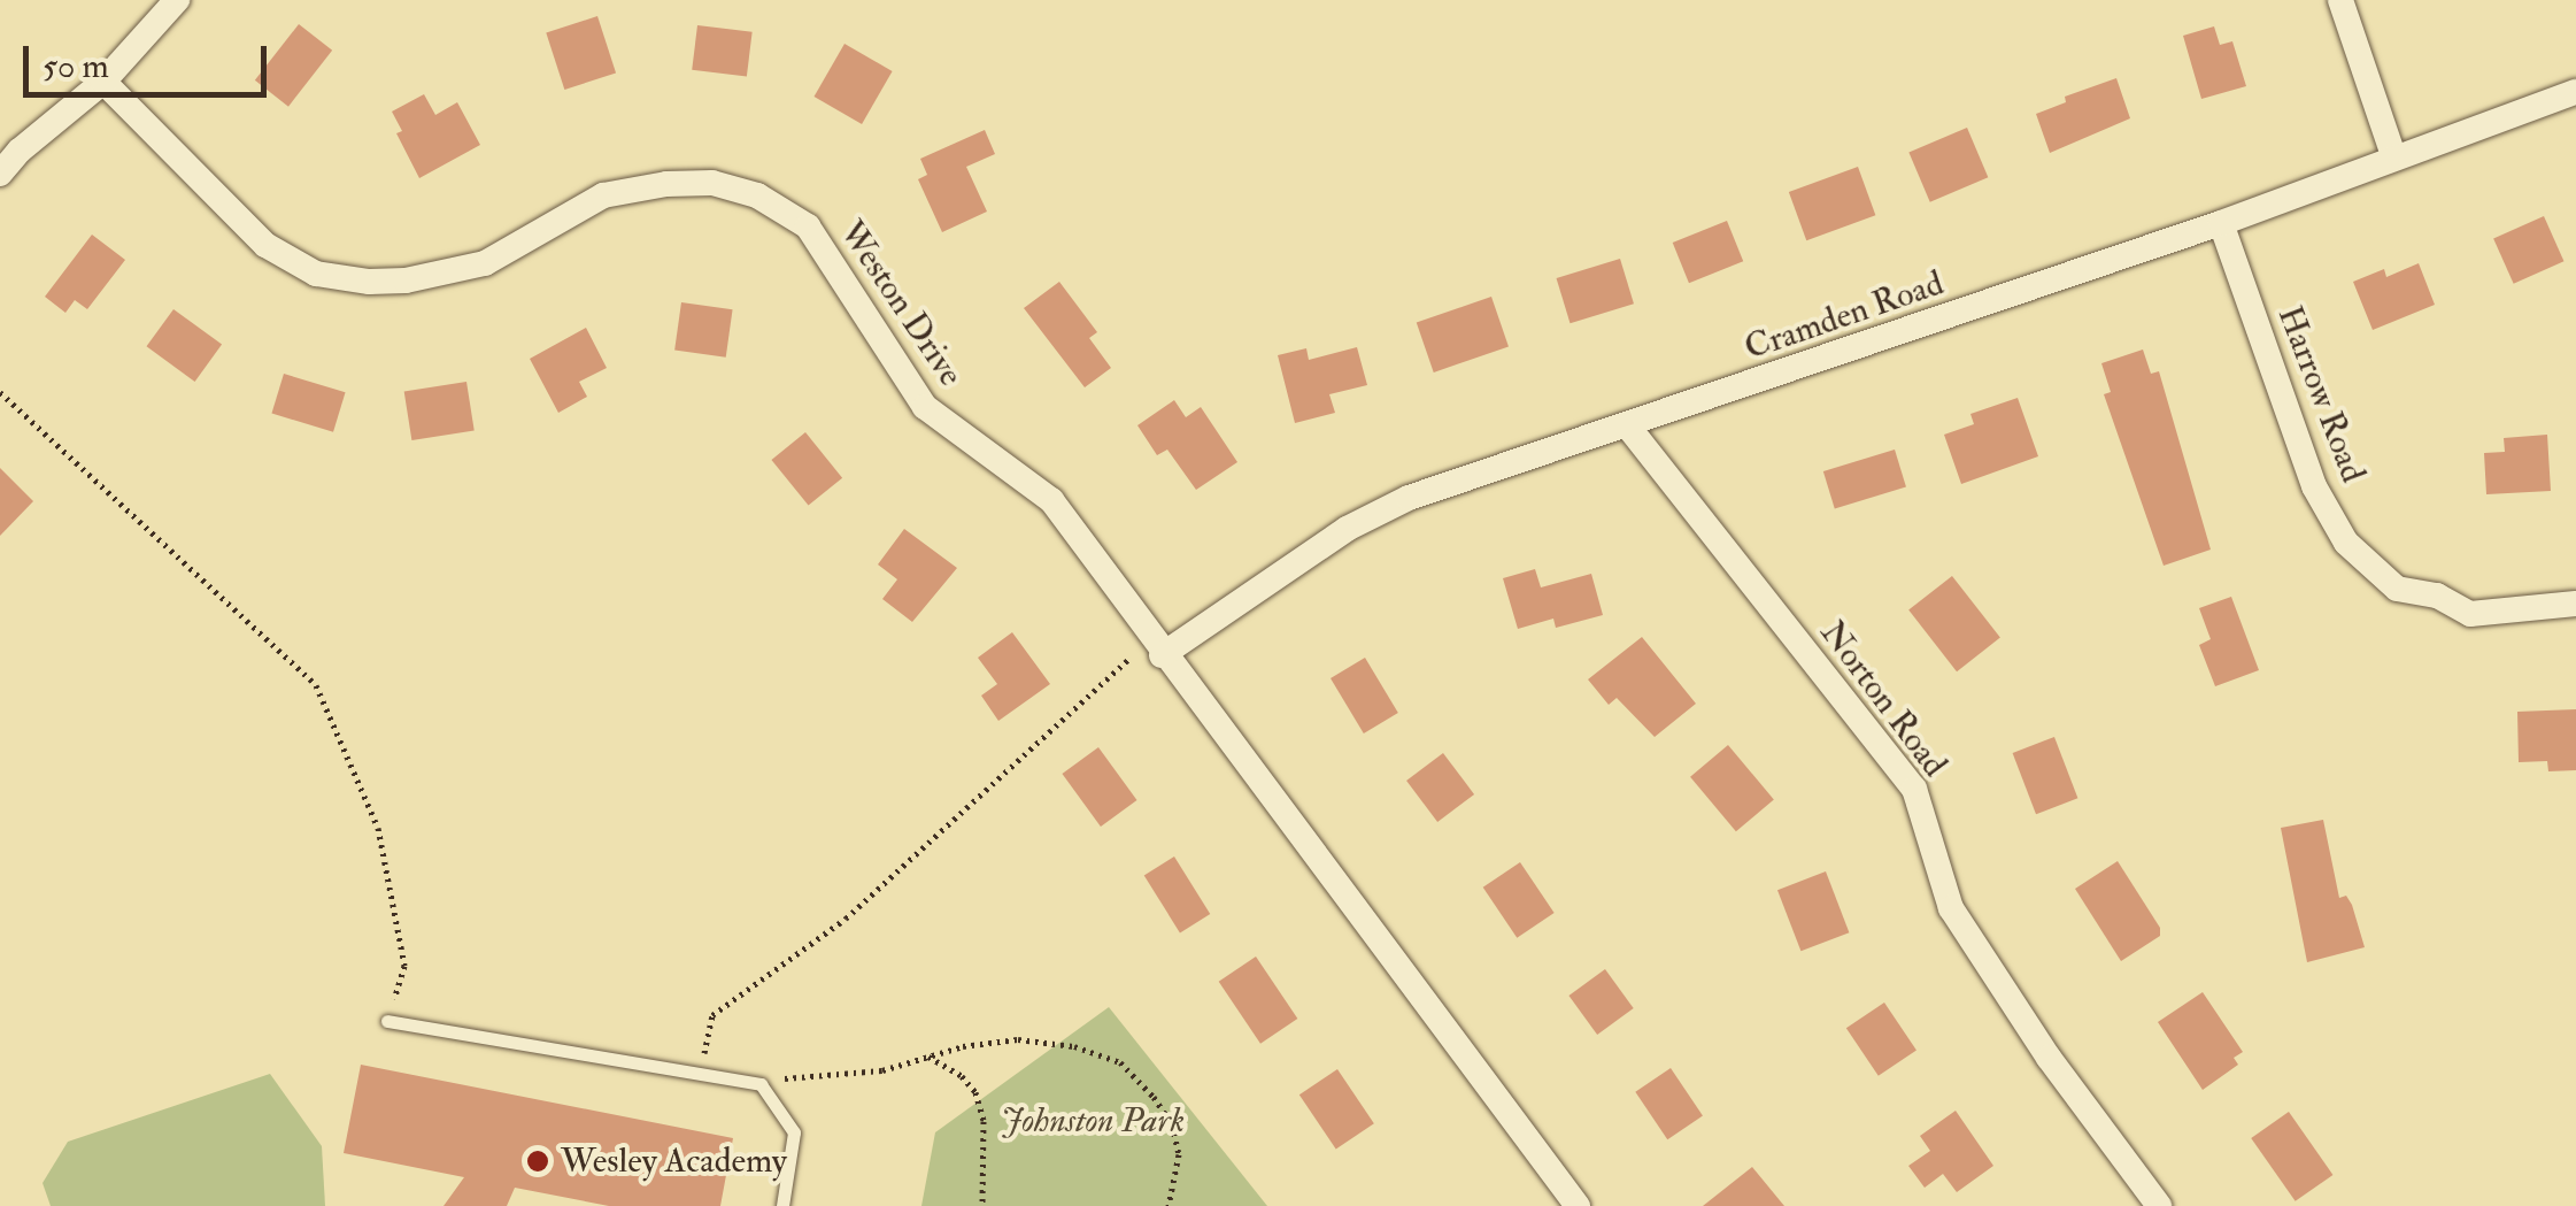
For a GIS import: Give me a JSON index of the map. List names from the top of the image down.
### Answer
{
  "streets": {
    "street": [
      "Weston Drive",
      "Cramden Road",
      "Harrow Road",
      "Norton Road"
    ]
  },
  "crossings": [
    ["Weston Drive", "Cramden Road"],
    ["Cramden Road", "Harrow Road"],
    ["Cramden Road", "Norton Road"]
  ],
  "parks": ["Johnston Park"],
  "places": ["Wesley Academy"],
  "scale_bar": "50 m"
}
